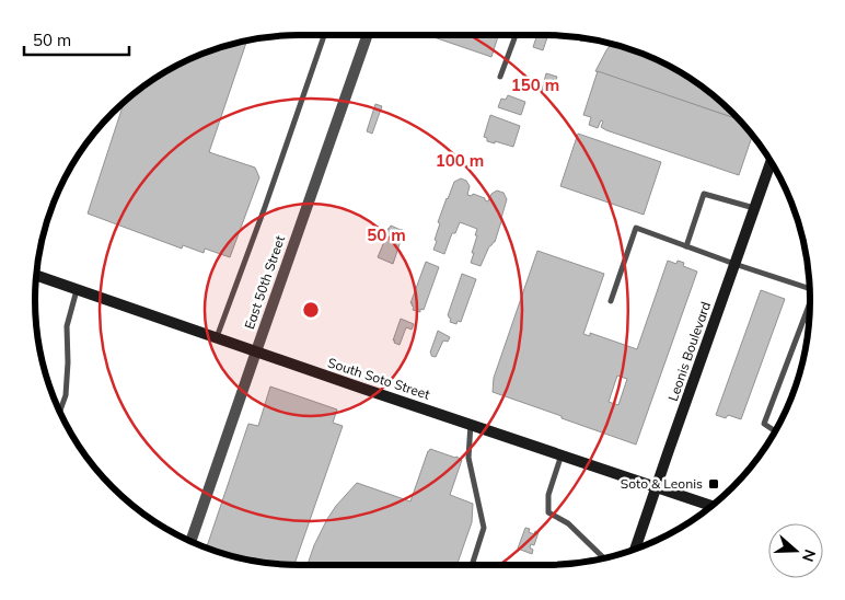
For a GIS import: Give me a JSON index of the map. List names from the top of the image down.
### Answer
{
  "streets": {
    "main road": ["Leonis Boulevard", "South Soto Street"],
    "street": ["East 50th Street"]
  },
  "crossings": [
    ["East 50th Street", "South Soto Street"],
    ["Leonis Boulevard", "South Soto Street"]
  ],
  "places": {
    "transit": ["Soto & Leonis"]
  },
  "scale_bar": "50 m",
  "north": "right",
  "rings": ["150 m", "100 m", "50 m"]
}
